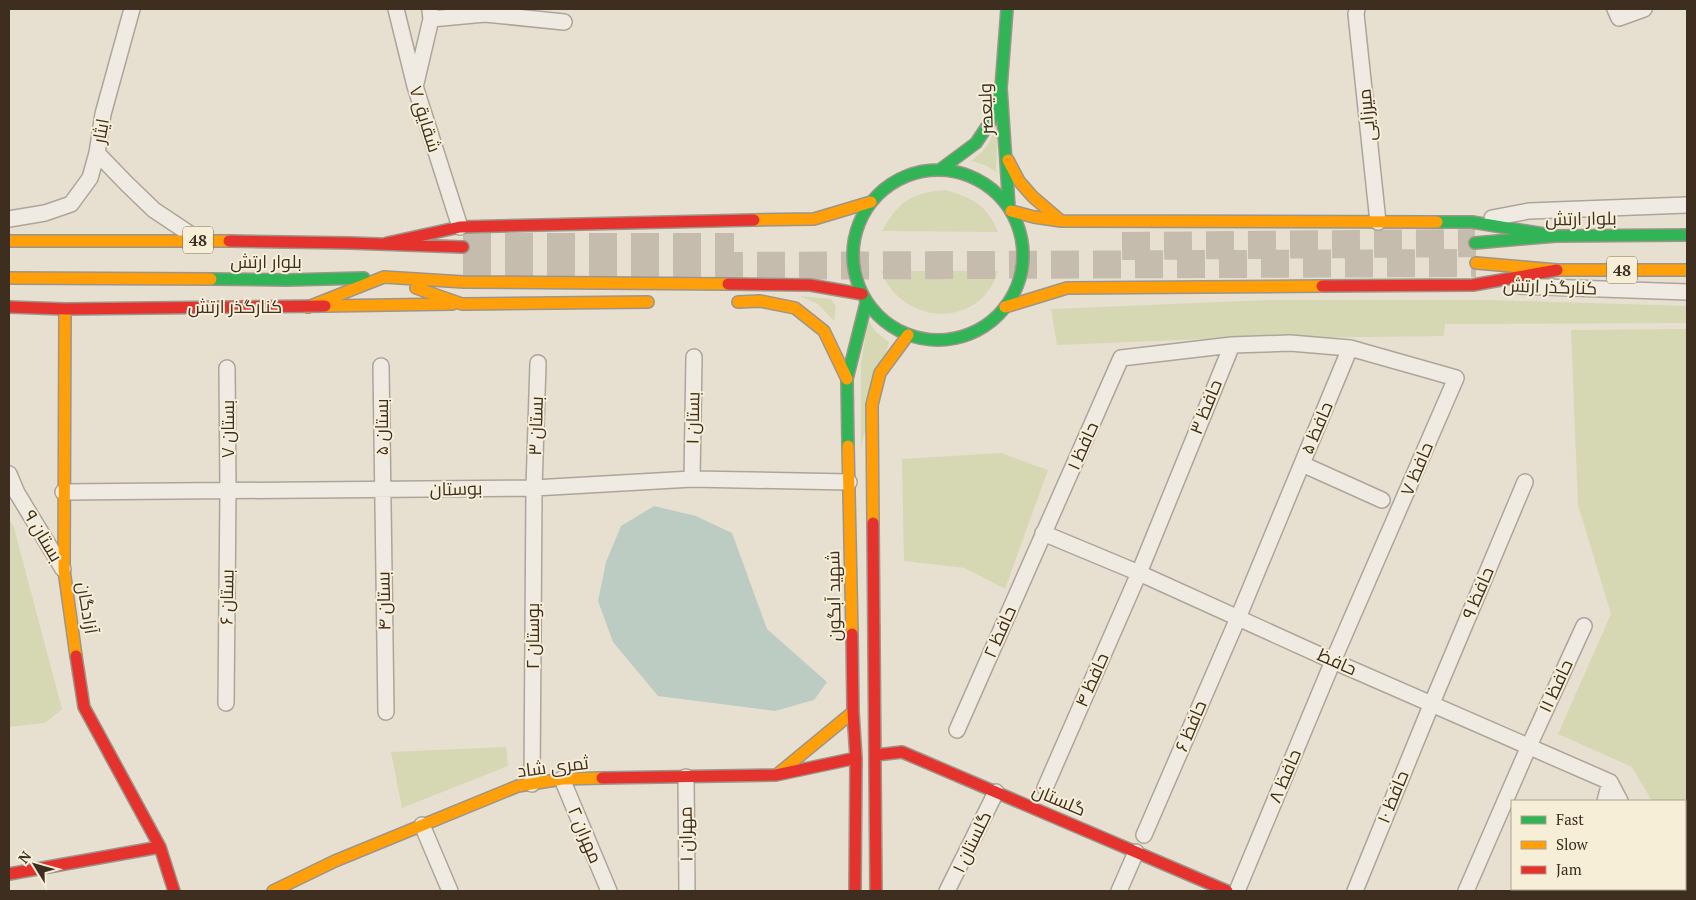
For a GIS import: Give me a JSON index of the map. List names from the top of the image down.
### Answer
{
  "streets": {
    "main road": [
      "ولیعصر",
      "بلوار ارتش",
      "48",
      "کنارگذر ارتش",
      "شهید آبگون",
      "آزادگان",
      "ثمری شاد",
      "گلستان"
    ],
    "street": [
      "میرزایی",
      "شقایق ۷",
      "ایثار",
      "حافظ ۳",
      "بستان ۱",
      "بستان ۳",
      "بستان ۵",
      "حافظ ۵",
      "بستان ۷",
      "حافظ ۱",
      "حافظ ۷",
      "بوستان",
      "بستان ۹",
      "حافظ ۹",
      "بستان ۶",
      "بستان ۴",
      "حافظ ۲",
      "بوستان ۲",
      "حافظ",
      "حافظ ۴",
      "حافظ ۱۱",
      "حافظ ۶",
      "حافظ ۸",
      "حافظ ۱۰",
      "۱ مهران",
      "مهران ۲",
      "گلستان ۱"
    ]
  },
  "crossings": [
    ["ولیعصر", "شهید آبگون"],
    ["ایثار", "بلوار ارتش"],
    ["کنارگذر ارتش", "آزادگان"],
    ["حافظ ۳", "حافظ ۱"],
    ["حافظ ۳", "حافظ"],
    ["حافظ ۳", "حافظ ۴"],
    ["بستان ۱", "بوستان"],
    ["بستان ۳", "بوستان"],
    ["بستان ۳", "بوستان ۲"],
    ["بستان ۵", "بوستان"],
    ["بستان ۵", "بستان ۴"],
    ["حافظ ۵", "حافظ ۷"],
    ["حافظ ۵", "حافظ"],
    ["حافظ ۵", "حافظ ۶"],
    ["بستان ۷", "بوستان"],
    ["بستان ۷", "بستان ۶"],
    ["حافظ ۱", "حافظ ۲"],
    ["حافظ ۱", "حافظ"],
    ["حافظ ۷", "حافظ"],
    ["حافظ ۷", "حافظ ۸"],
    ["بوستان", "شهید آبگون"],
    ["بوستان", "بستان ۶"],
    ["بوستان", "بستان ۴"],
    ["بوستان", "آزادگان"],
    ["بوستان", "بوستان ۲"],
    ["بستان ۹", "آزادگان"],
    ["حافظ ۹", "حافظ"],
    ["حافظ ۹", "حافظ ۱۰"],
    ["شهید آبگون", "ثمری شاد"],
    ["حافظ ۲", "حافظ"],
    ["بوستان ۲", "ثمری شاد"],
    ["حافظ", "حافظ ۴"],
    ["حافظ", "حافظ ۱۱"],
    ["حافظ", "حافظ ۶"],
    ["حافظ", "حافظ ۸"],
    ["حافظ", "حافظ ۱۰"],
    ["ثمری شاد", "۱ مهران"],
    ["ثمری شاد", "مهران ۲"],
    ["گلستان", "گلستان ۱"]
  ],
  "legend": ["Fast", "Slow", "Jam"],
  "north": "top left"
}
